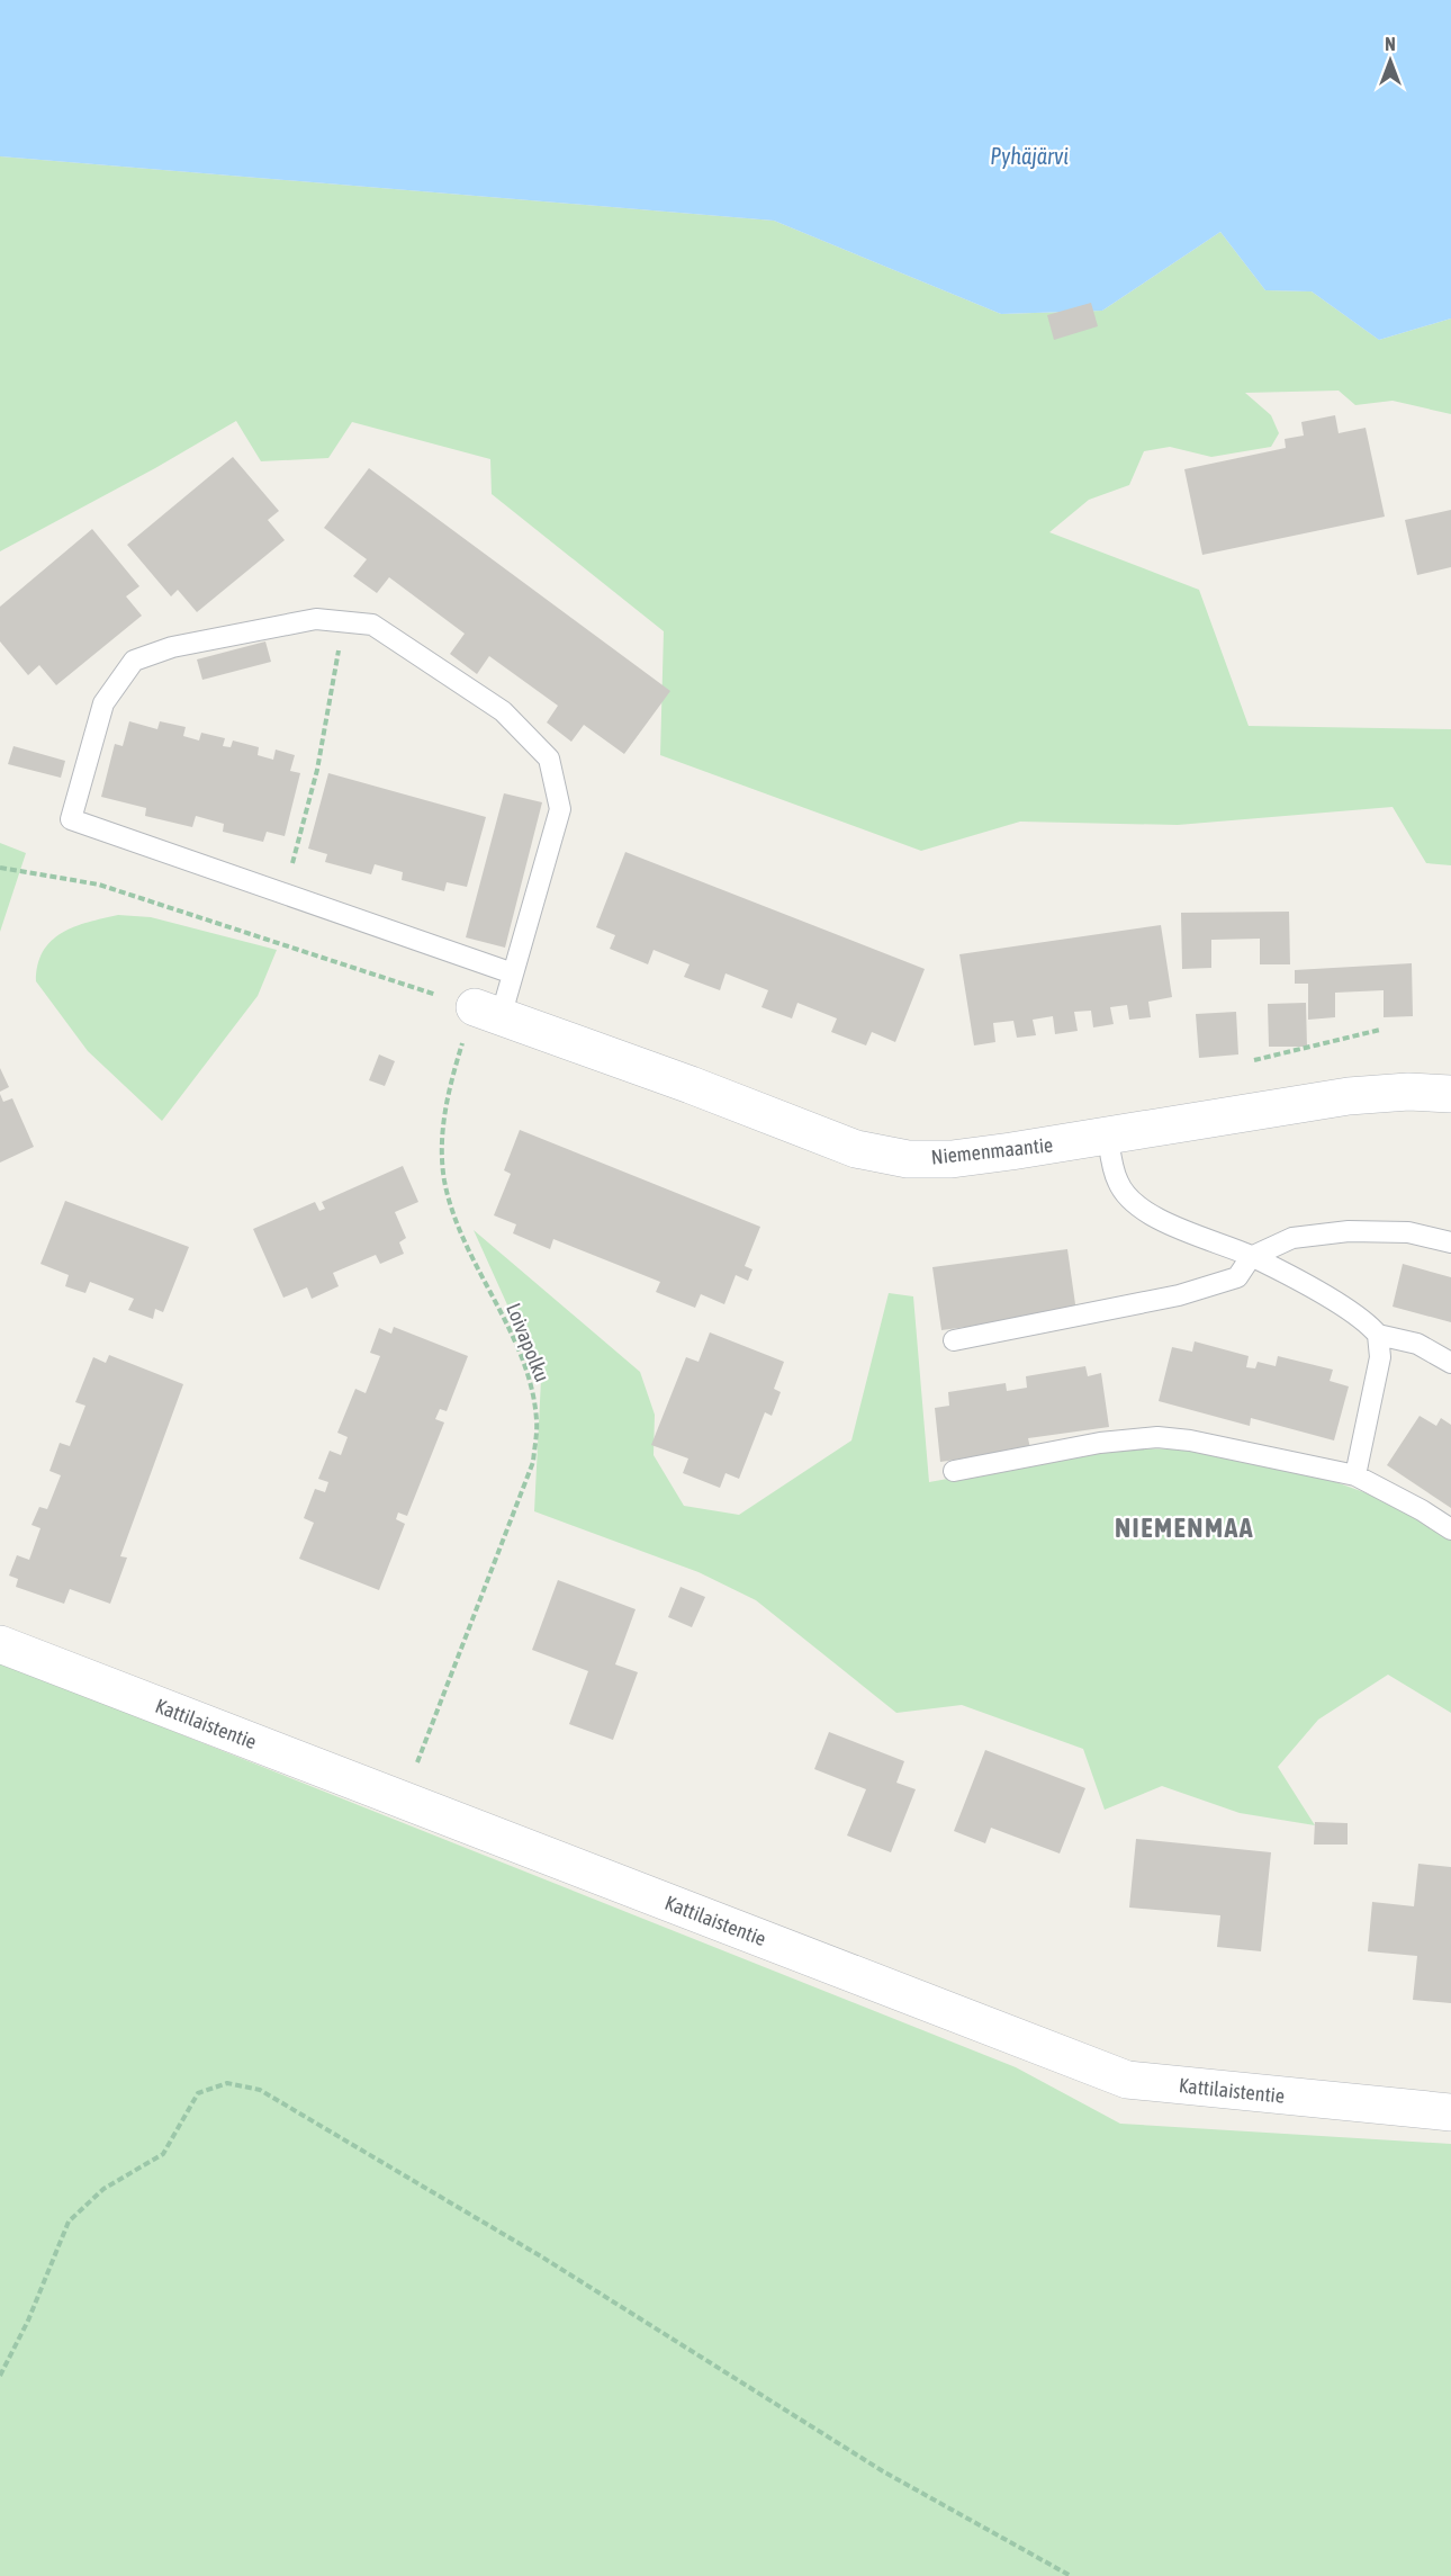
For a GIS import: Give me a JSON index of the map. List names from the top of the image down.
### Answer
{
  "streets": {
    "street": ["Niemenmaantie", "Kattilaistentie"],
    "path": ["Loivapolku"]
  },
  "crossings": [
    ["Niemenmaantie", "Loivapolku"],
    ["Loivapolku", "Kattilaistentie"]
  ],
  "districts": ["NIEMENMAA"],
  "water": ["Pyhäjärvi"],
  "north": "top"
}
